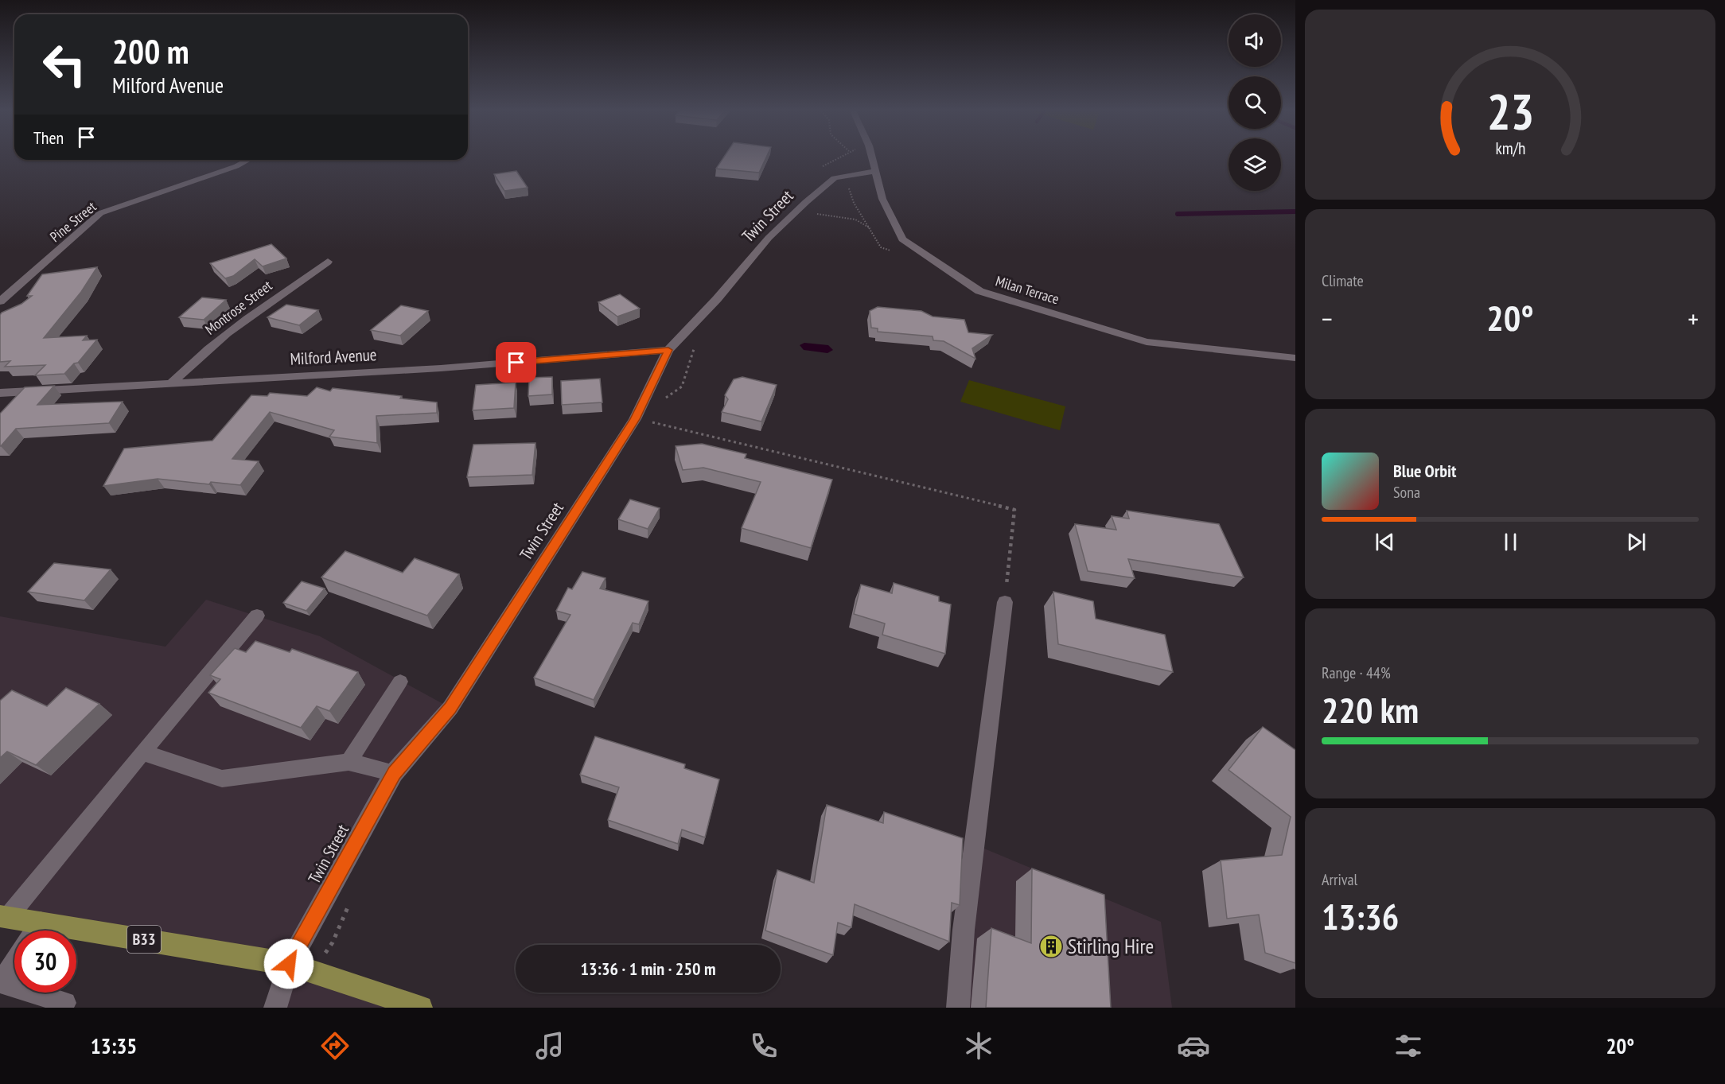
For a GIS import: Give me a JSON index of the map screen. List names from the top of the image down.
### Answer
{
  "streets": {
    "main road": ["B33"],
    "street": [
      "Twin Street",
      "Pine Street",
      "Milan Terrace",
      "Montrose Street",
      "Milford Avenue"
    ]
  },
  "crossings": [
    ["Twin Street", "Milan Terrace"],
    ["Twin Street", "Milford Avenue"],
    ["Twin Street", "B33"],
    ["Montrose Street", "Milford Avenue"]
  ],
  "places": {
    "building": ["Stirling Hire"]
  },
  "page": {
    "turn": ["200 m", "Milford Avenue"],
    "then": "Then",
    "tile": [
      "Climate",
      ["Range · 44%", "220 km"],
      ["Arrival", "13:36"]
    ],
    "heat": ["−", "20°", "+"],
    "song": ["Blue Orbit", "Sona"],
    "limit": "30",
    "trip": "13:36 · 1 min · 250 m",
    "tabs": ["13:35", "20°"],
    "gauge": ["23", "km/h"]
  }
}
